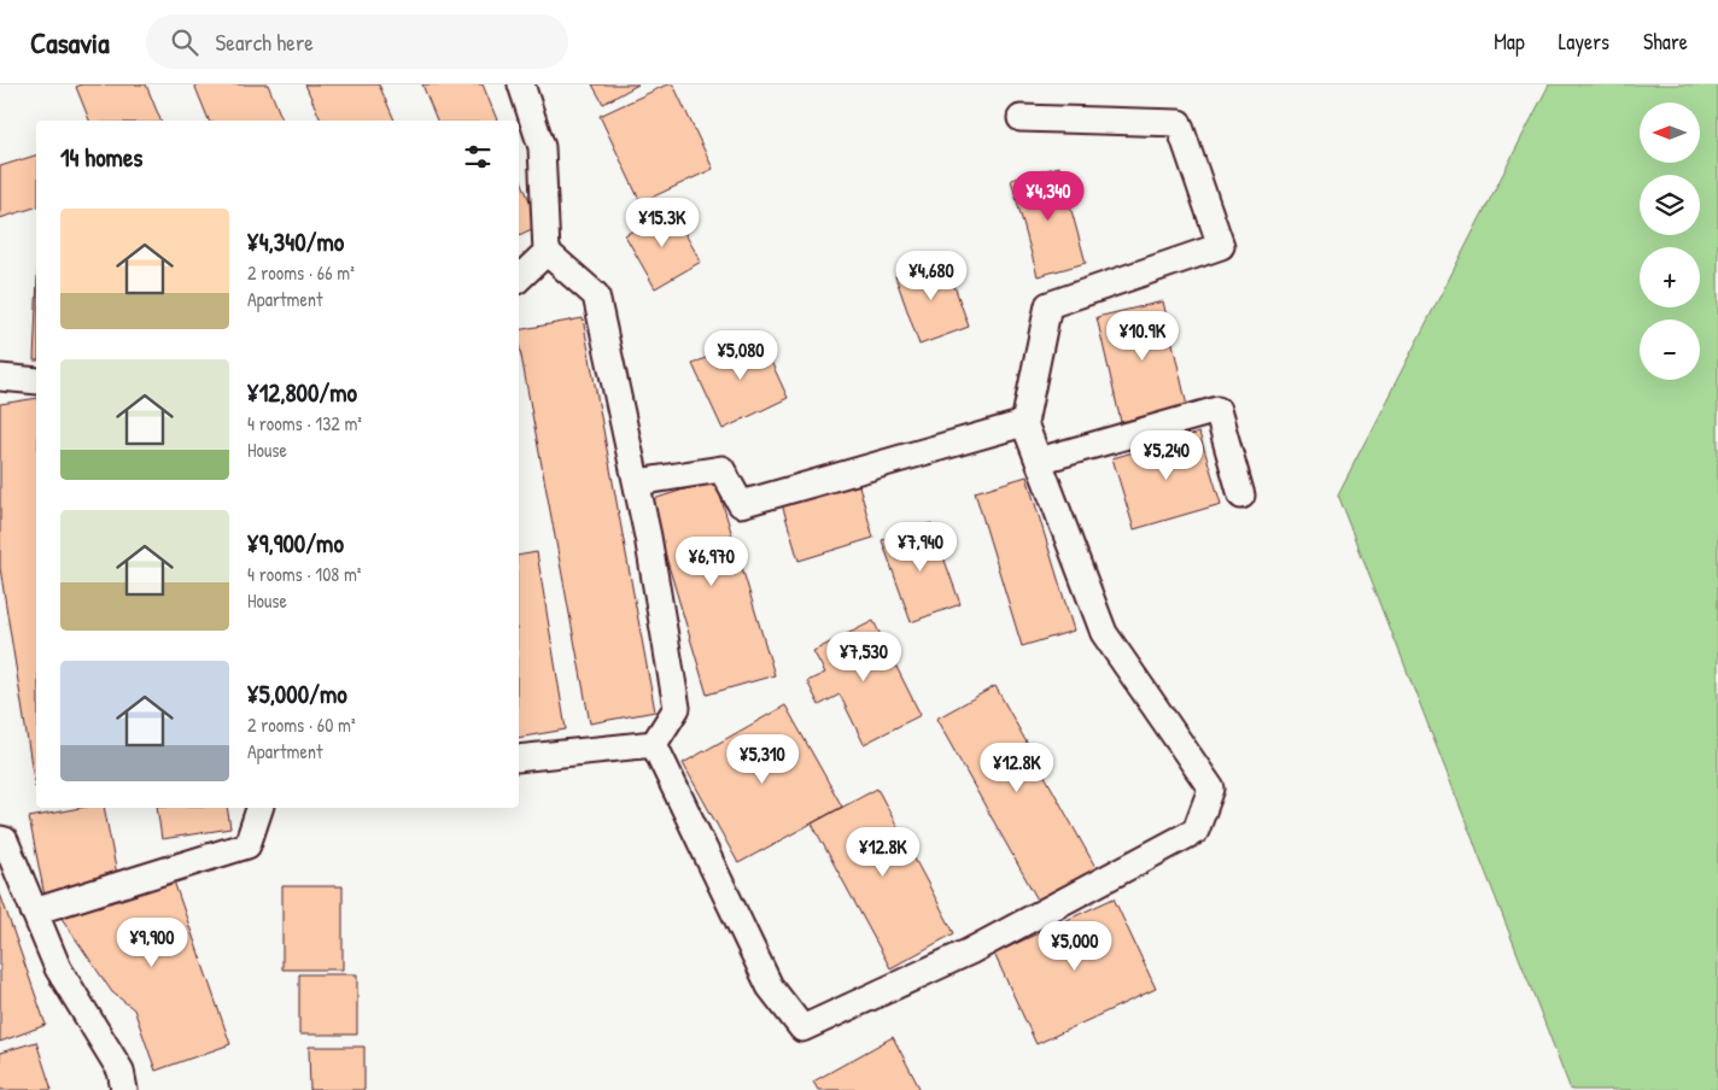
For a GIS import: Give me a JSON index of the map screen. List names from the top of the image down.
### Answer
{
  "north": "left",
  "page": {
    "header": "Casavia",
    "search": "Search here",
    "nav": ["Map", "Layers", "Share"],
    "map_buttons": ["+", "−"],
    "heading": "14 homes",
    "price": [
      "¥4,340",
      "¥15.3K",
      "¥4,680",
      "¥10.9K",
      "¥5,080",
      "¥5,240",
      "¥7,940",
      "¥6,970",
      "¥7,530",
      "¥5,310",
      "¥12.8K",
      "¥12.8K",
      "¥9,900",
      "¥5,000"
    ],
    "list": [
      {
        "name": "¥4,340/mo",
        "note": "2 rooms · 66 m² · Apartment"
      },
      {
        "name": "¥12,800/mo",
        "note": "4 rooms · 132 m² · House"
      },
      {
        "name": "¥9,900/mo",
        "note": "4 rooms · 108 m² · House"
      },
      {
        "name": "¥5,000/mo",
        "note": "2 rooms · 60 m² · Apartment"
      }
    ]
  }
}
